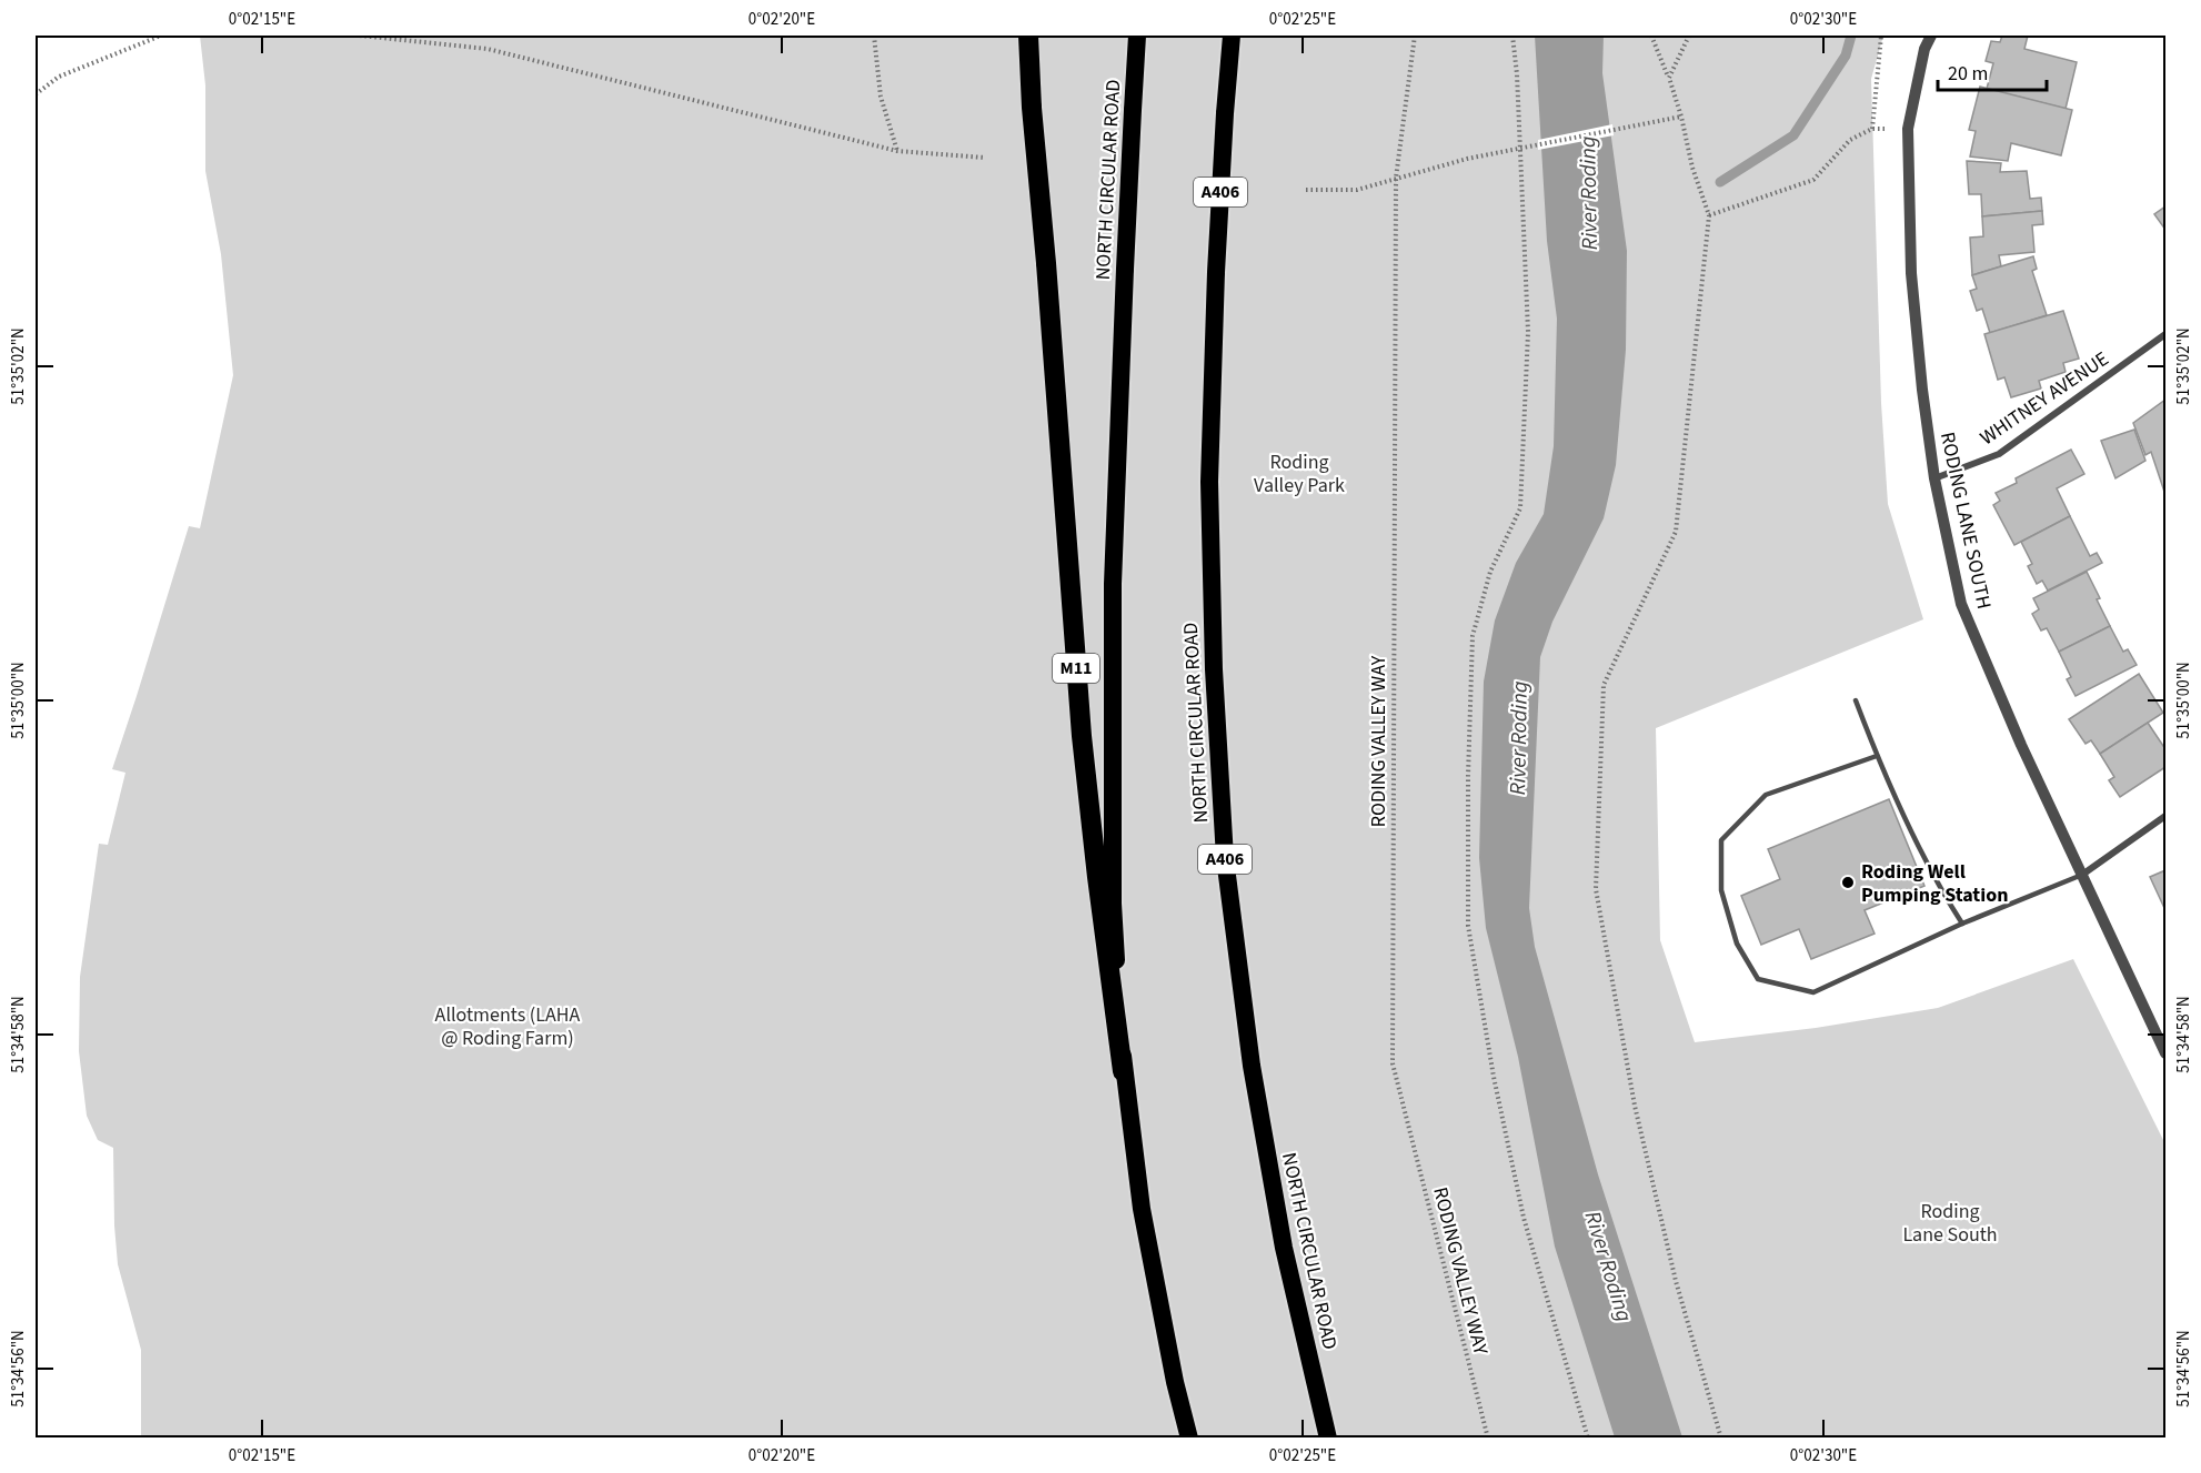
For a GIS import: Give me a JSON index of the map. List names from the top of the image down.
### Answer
{
  "streets": {
    "highway": ["NORTH CIRCULAR ROAD", "A406", "M11"],
    "street": ["WHITNEY AVENUE", "RODING LANE SOUTH"],
    "path": ["RODING VALLEY WAY"]
  },
  "crossings": [
    ["NORTH CIRCULAR ROAD", "M11"],
    ["WHITNEY AVENUE", "RODING LANE SOUTH"]
  ],
  "water": ["River Roding"],
  "parks": ["Roding Valley Park", "Allotments (LAHA @ Roding Farm)", "Roding Lane South"],
  "places": ["Roding Well Pumping Station"],
  "scale_bar": "20 m",
  "coordinates": [
    "0°02'15\"E",
    "0°02'20\"E",
    "0°02'25\"E",
    "0°02'30\"E",
    "51°35'02\"N",
    "51°35'00\"N",
    "51°34'58\"N",
    "51°34'56\"N"
  ]
}
